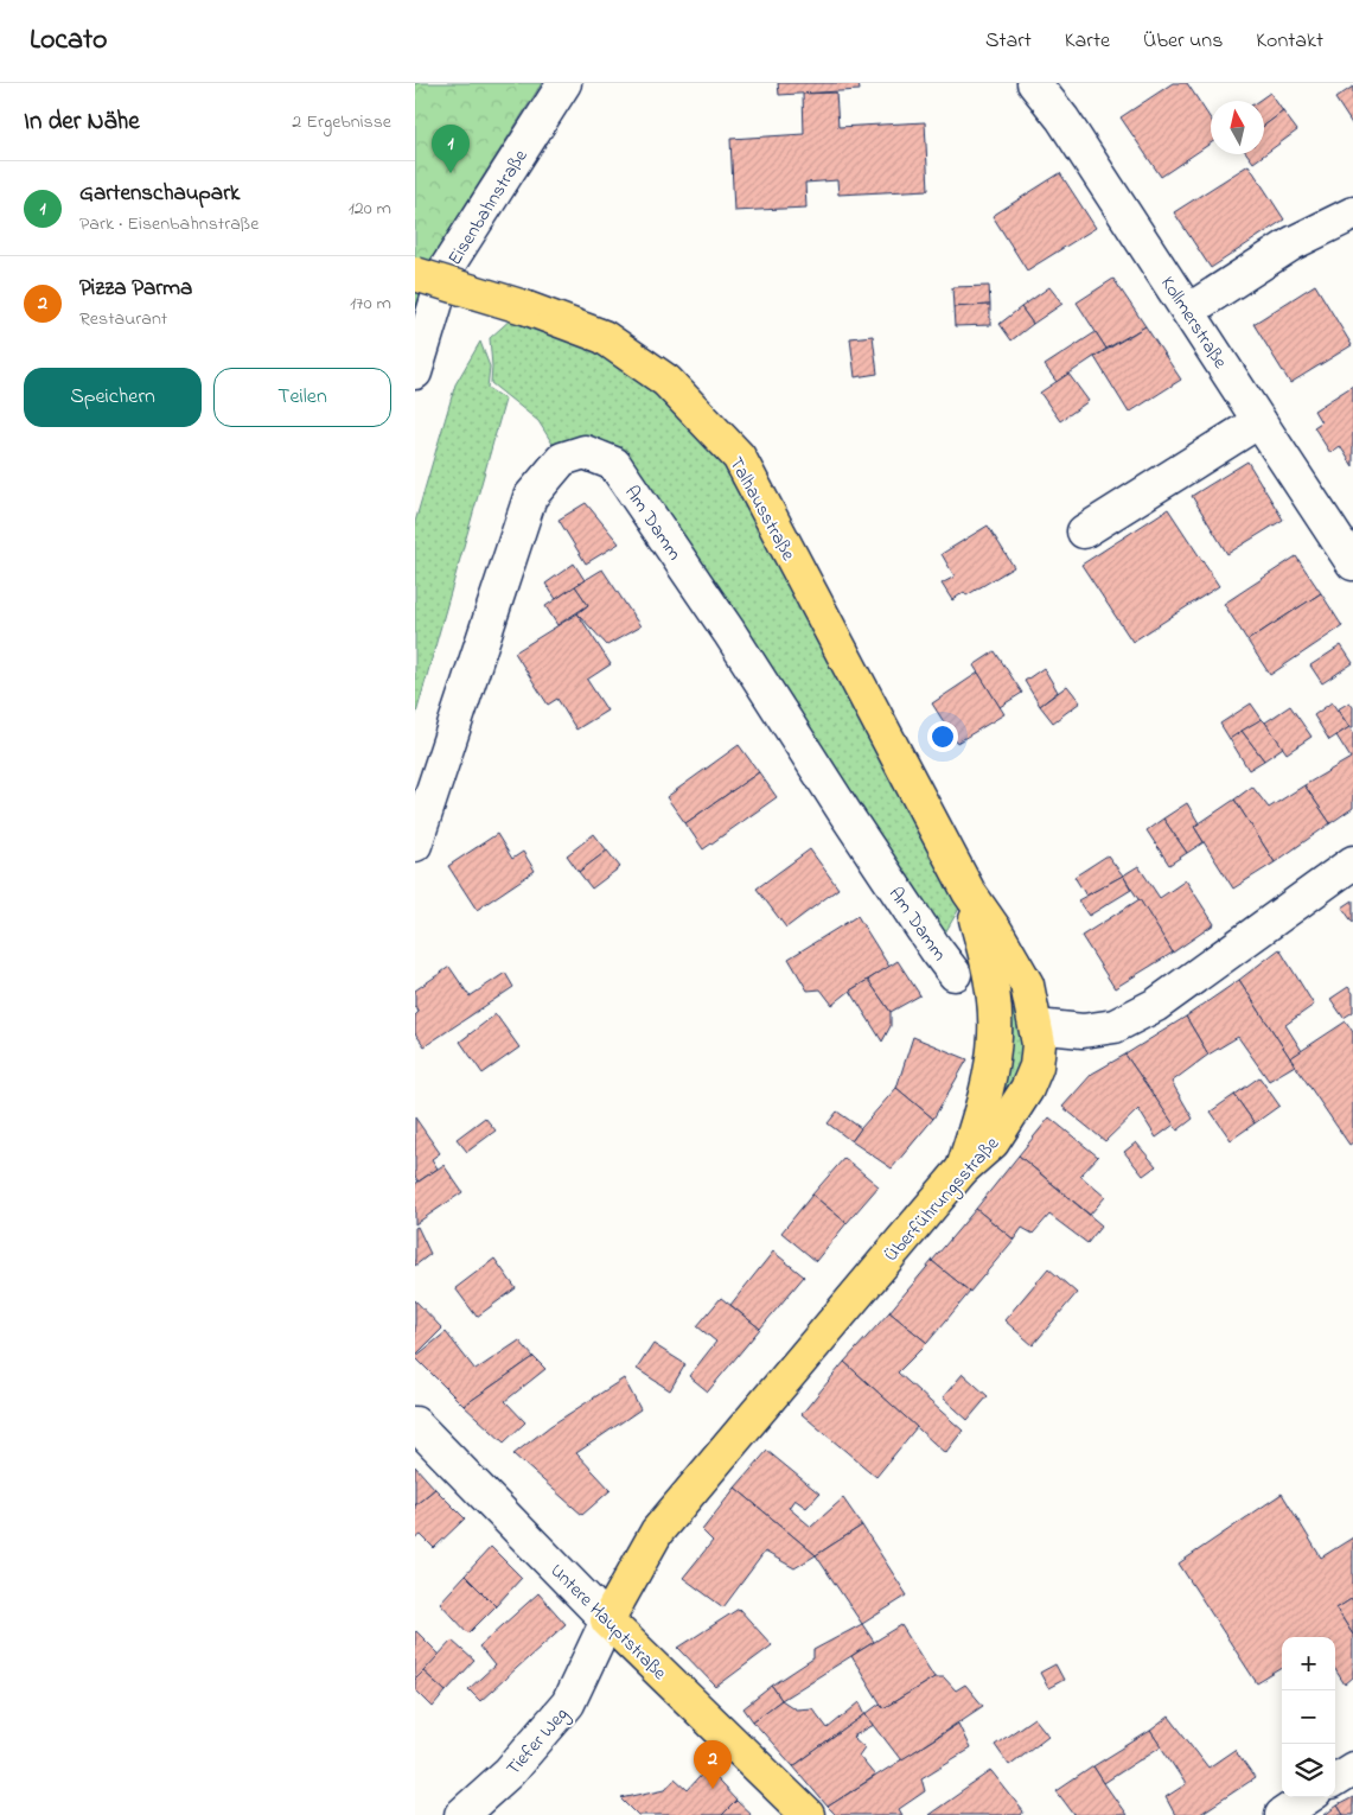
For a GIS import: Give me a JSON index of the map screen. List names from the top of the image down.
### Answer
{
  "streets": {
    "main road": ["Talhausstraße", "Überführungsstraße", "Untere Hauptstraße"],
    "street": [
      "Eisenbahnstraße",
      "Kollmerstraße",
      "Am Damm",
      "Tiefer Weg"
    ]
  },
  "crossings": [
    ["Talhausstraße", "Überführungsstraße"],
    ["Überführungsstraße", "Untere Hauptstraße"],
    ["Überführungsstraße", "Tiefer Weg"],
    ["Untere Hauptstraße", "Tiefer Weg"]
  ],
  "north": "top",
  "page": {
    "header": "Locato",
    "nav": [
      "Start",
      "Karte",
      "Über uns",
      "Kontakt"
    ],
    "heading": ["In der Nähe", "2 Ergebnisse"],
    "pins": ["1", "2"],
    "list": [
      {
        "mark": "1",
        "name": "Gartenschaupark",
        "note": "Park · Eisenbahnstraße",
        "value": "120 m"
      },
      {
        "mark": "2",
        "name": "Pizza Parma",
        "note": "Restaurant",
        "value": "170 m"
      }
    ],
    "buttons": ["Speichern", "Teilen"],
    "map_buttons": ["+", "−"]
  }
}
